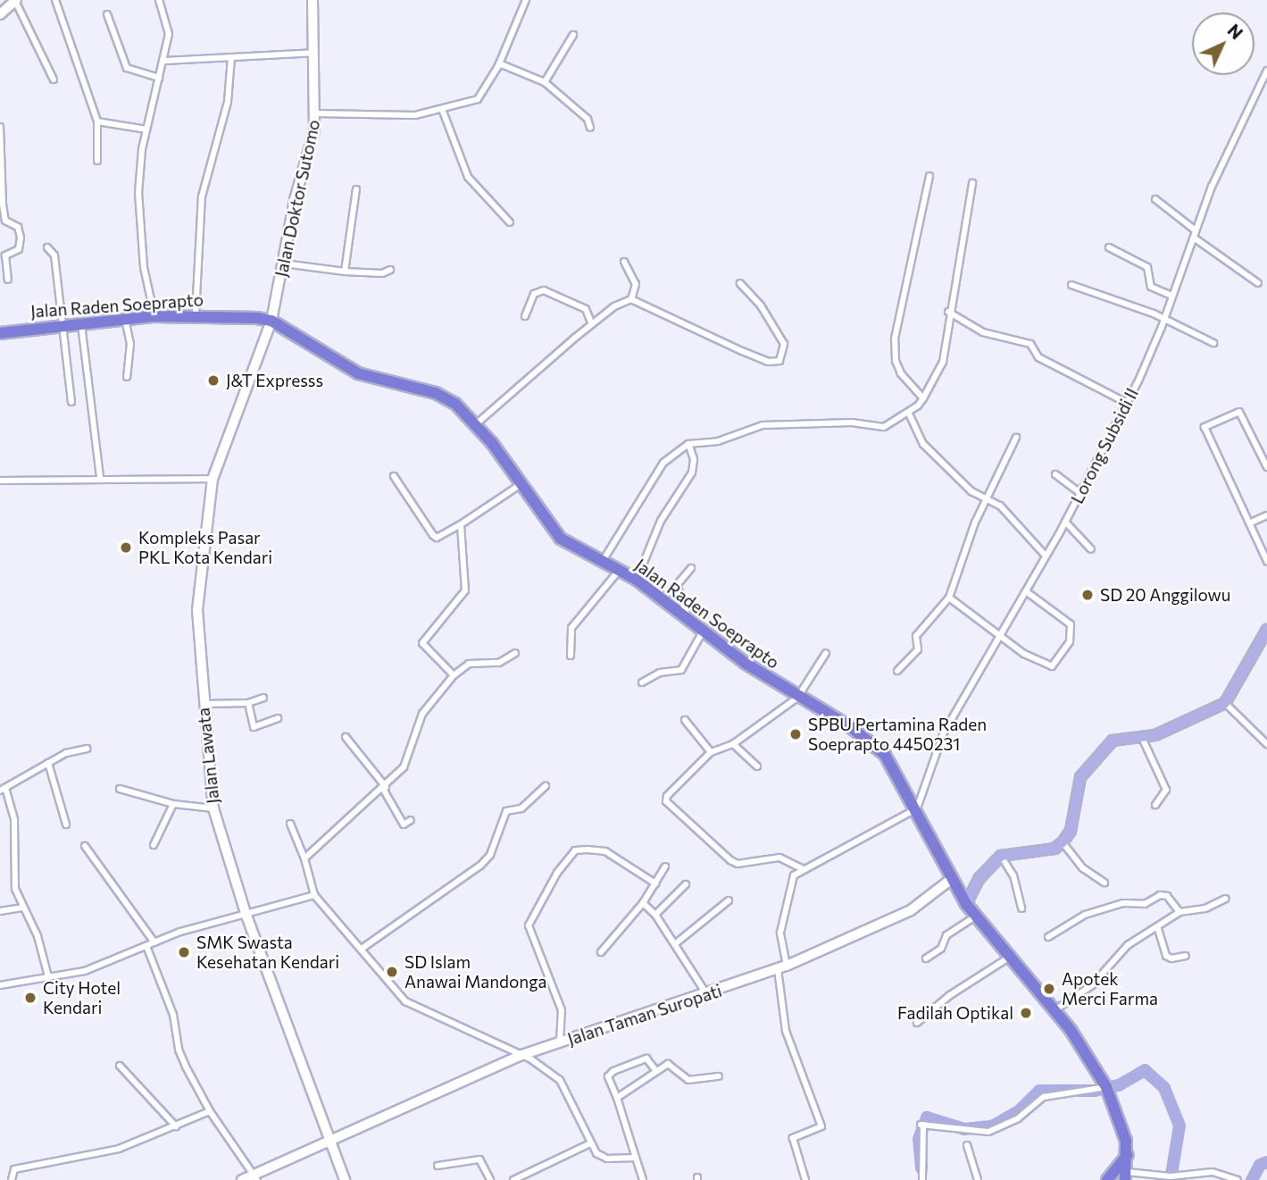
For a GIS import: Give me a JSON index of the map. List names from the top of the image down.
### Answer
{
  "streets": {
    "highway": ["Jalan Raden Soeprapto"],
    "street": [
      "Jalan Doktor Sutomo",
      "Lorong Subsidi II",
      "Jalan Lawata",
      "Jalan Taman Suropati"
    ]
  },
  "crossings": [
    ["Jalan Doktor Sutomo", "Jalan Raden Soeprapto"],
    ["Jalan Doktor Sutomo", "Jalan Lawata"],
    ["Jalan Raden Soeprapto", "Lorong Subsidi II"],
    ["Jalan Raden Soeprapto", "Jalan Lawata"],
    ["Jalan Raden Soeprapto", "Jalan Taman Suropati"],
    ["Jalan Lawata", "Jalan Taman Suropati"]
  ],
  "places": [
    "J&T Expresss",
    "Kompleks Pasar PKL Kota Kendari",
    "SD 20 Anggilowu",
    "SPBU Pertamina Raden Soeprapto 4450231",
    "SMK Swasta Kesehatan Kendari",
    "SD Islam Anawai Mandonga",
    "Apotek Merci Farma",
    "City Hotel Kendari",
    "Fadilah Optikal"
  ],
  "north": "top right"
}
